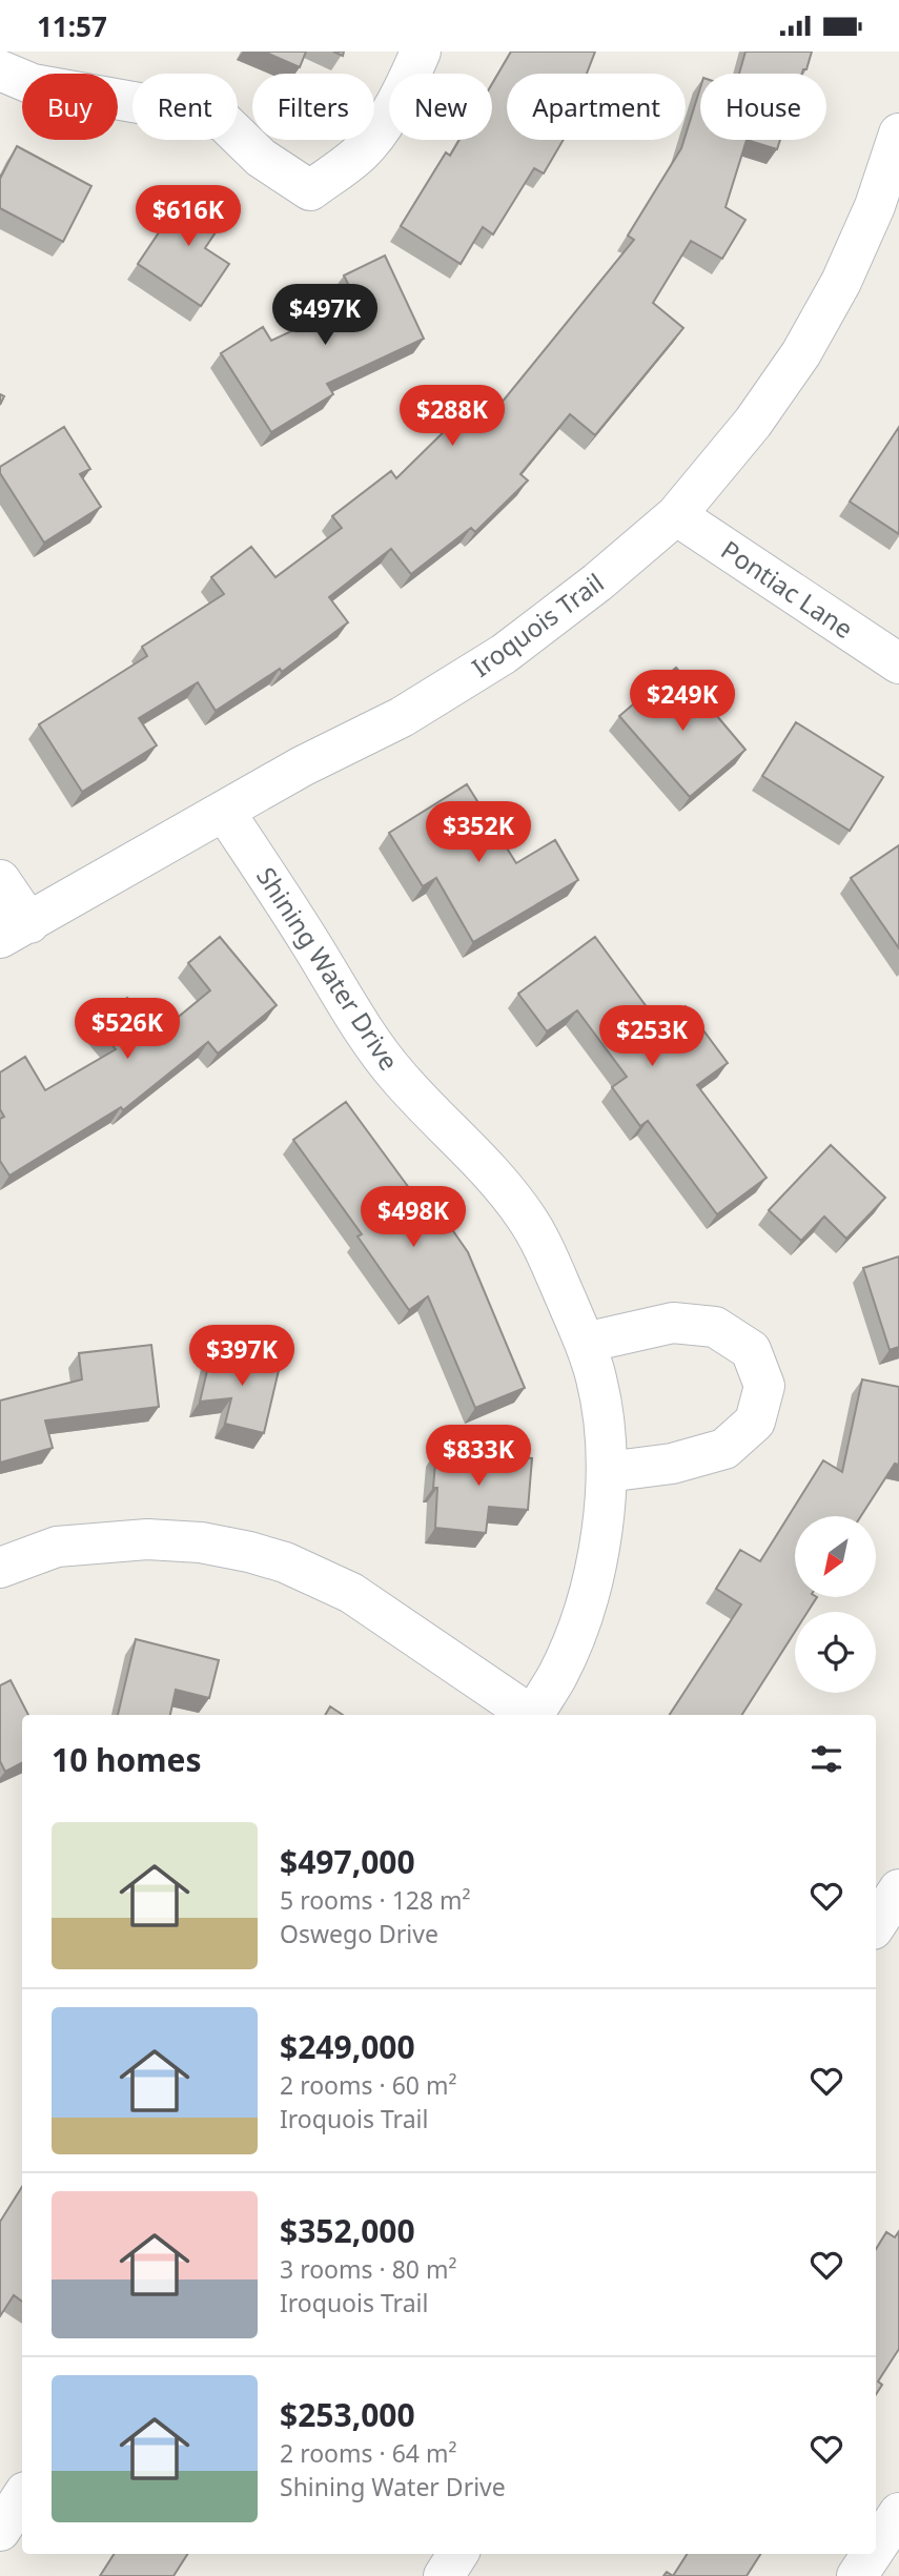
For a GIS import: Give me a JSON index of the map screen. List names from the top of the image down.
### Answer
{
  "streets": {
    "street": ["Pontiac Lane", "Iroquois Trail", "Shining Water Drive"]
  },
  "crossings": [
    ["Pontiac Lane", "Iroquois Trail"],
    ["Iroquois Trail", "Shining Water Drive"]
  ],
  "north": "bottom left",
  "page": {
    "status": "11:57",
    "chip": [
      "Buy",
      "Rent",
      "Filters",
      "New",
      "Apartment",
      "House"
    ],
    "price": [
      "$616K",
      "$497K",
      "$288K",
      "$249K",
      "$352K",
      "$526K",
      "$253K",
      "$498K",
      "$397K",
      "$833K"
    ],
    "heading": "10 homes",
    "list": [
      {
        "name": "$497,000",
        "note": "5 rooms · 128 m² · Oswego Drive"
      },
      {
        "name": "$249,000",
        "note": "2 rooms · 60 m² · Iroquois Trail"
      },
      {
        "name": "$352,000",
        "note": "3 rooms · 80 m² · Iroquois Trail"
      },
      {
        "name": "$253,000",
        "note": "2 rooms · 64 m² · Shining Water Drive"
      }
    ]
  }
}
